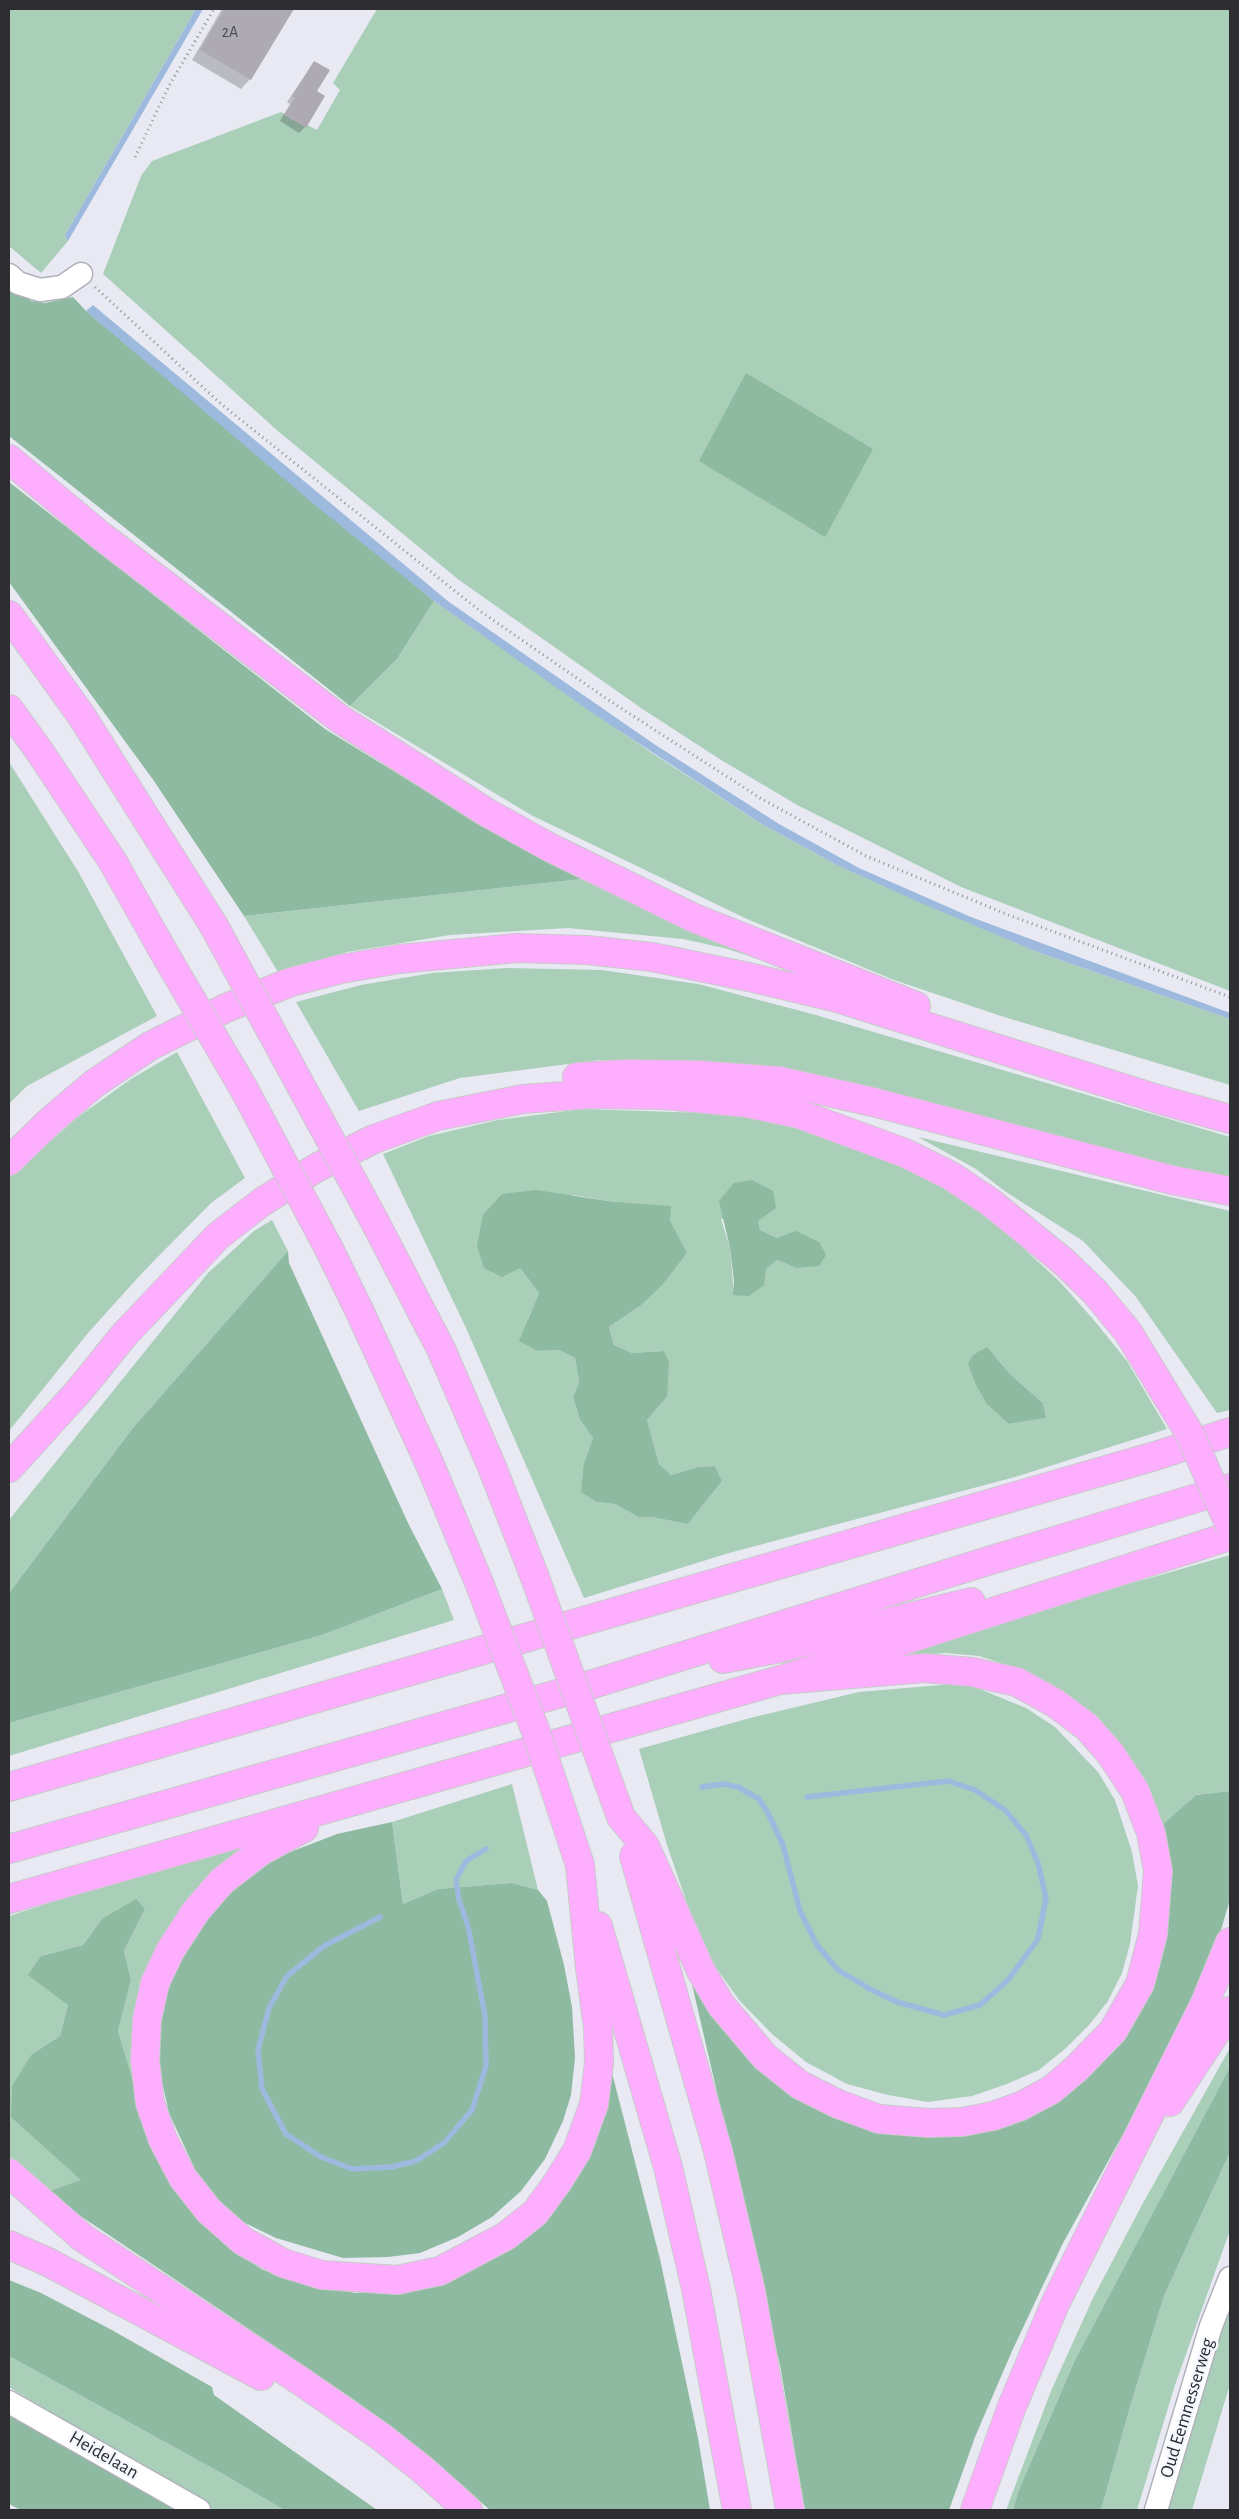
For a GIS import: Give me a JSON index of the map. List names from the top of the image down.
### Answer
{
  "streets": {
    "street": ["Oud Eemnesserweg", "Heidelaan"]
  },
  "house_numbers": ["2A"]
}
